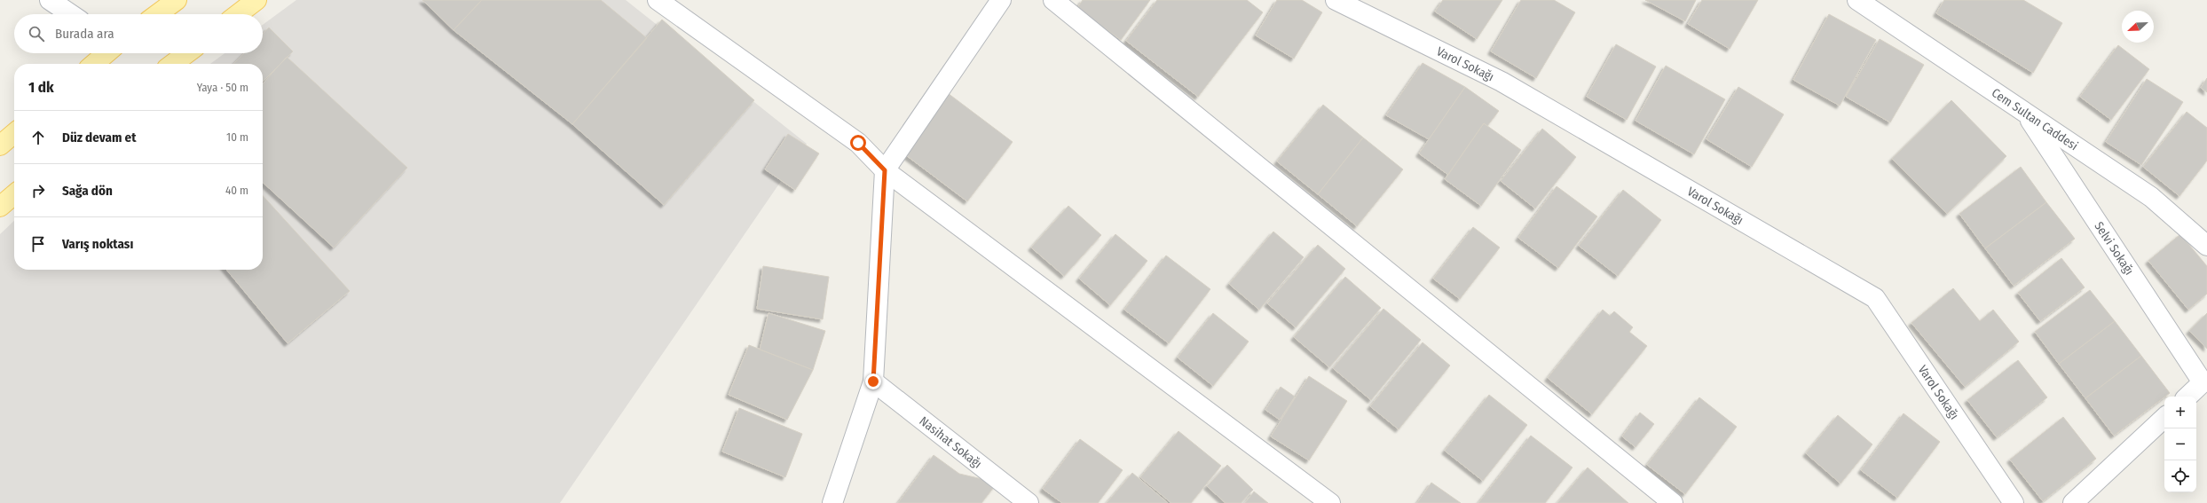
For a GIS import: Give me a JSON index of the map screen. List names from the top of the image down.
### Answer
{
  "streets": {
    "street": [
      "Varol Sokağı",
      "Cem Sultan Caddesi",
      "Selvi Sokağı",
      "Nasihat Sokağı"
    ]
  },
  "crossings": [
    ["Cem Sultan Caddesi", "Selvi Sokağı"]
  ],
  "north": "bottom left",
  "page": {
    "search": "Burada ara",
    "heading": ["1 dk", "Yaya · 50 m"],
    "list": [
      ["Düz devam et", "10 m"],
      ["Sağa dön", "40 m"],
      "Varış noktası"
    ],
    "map_buttons": ["+", "−"]
  }
}
